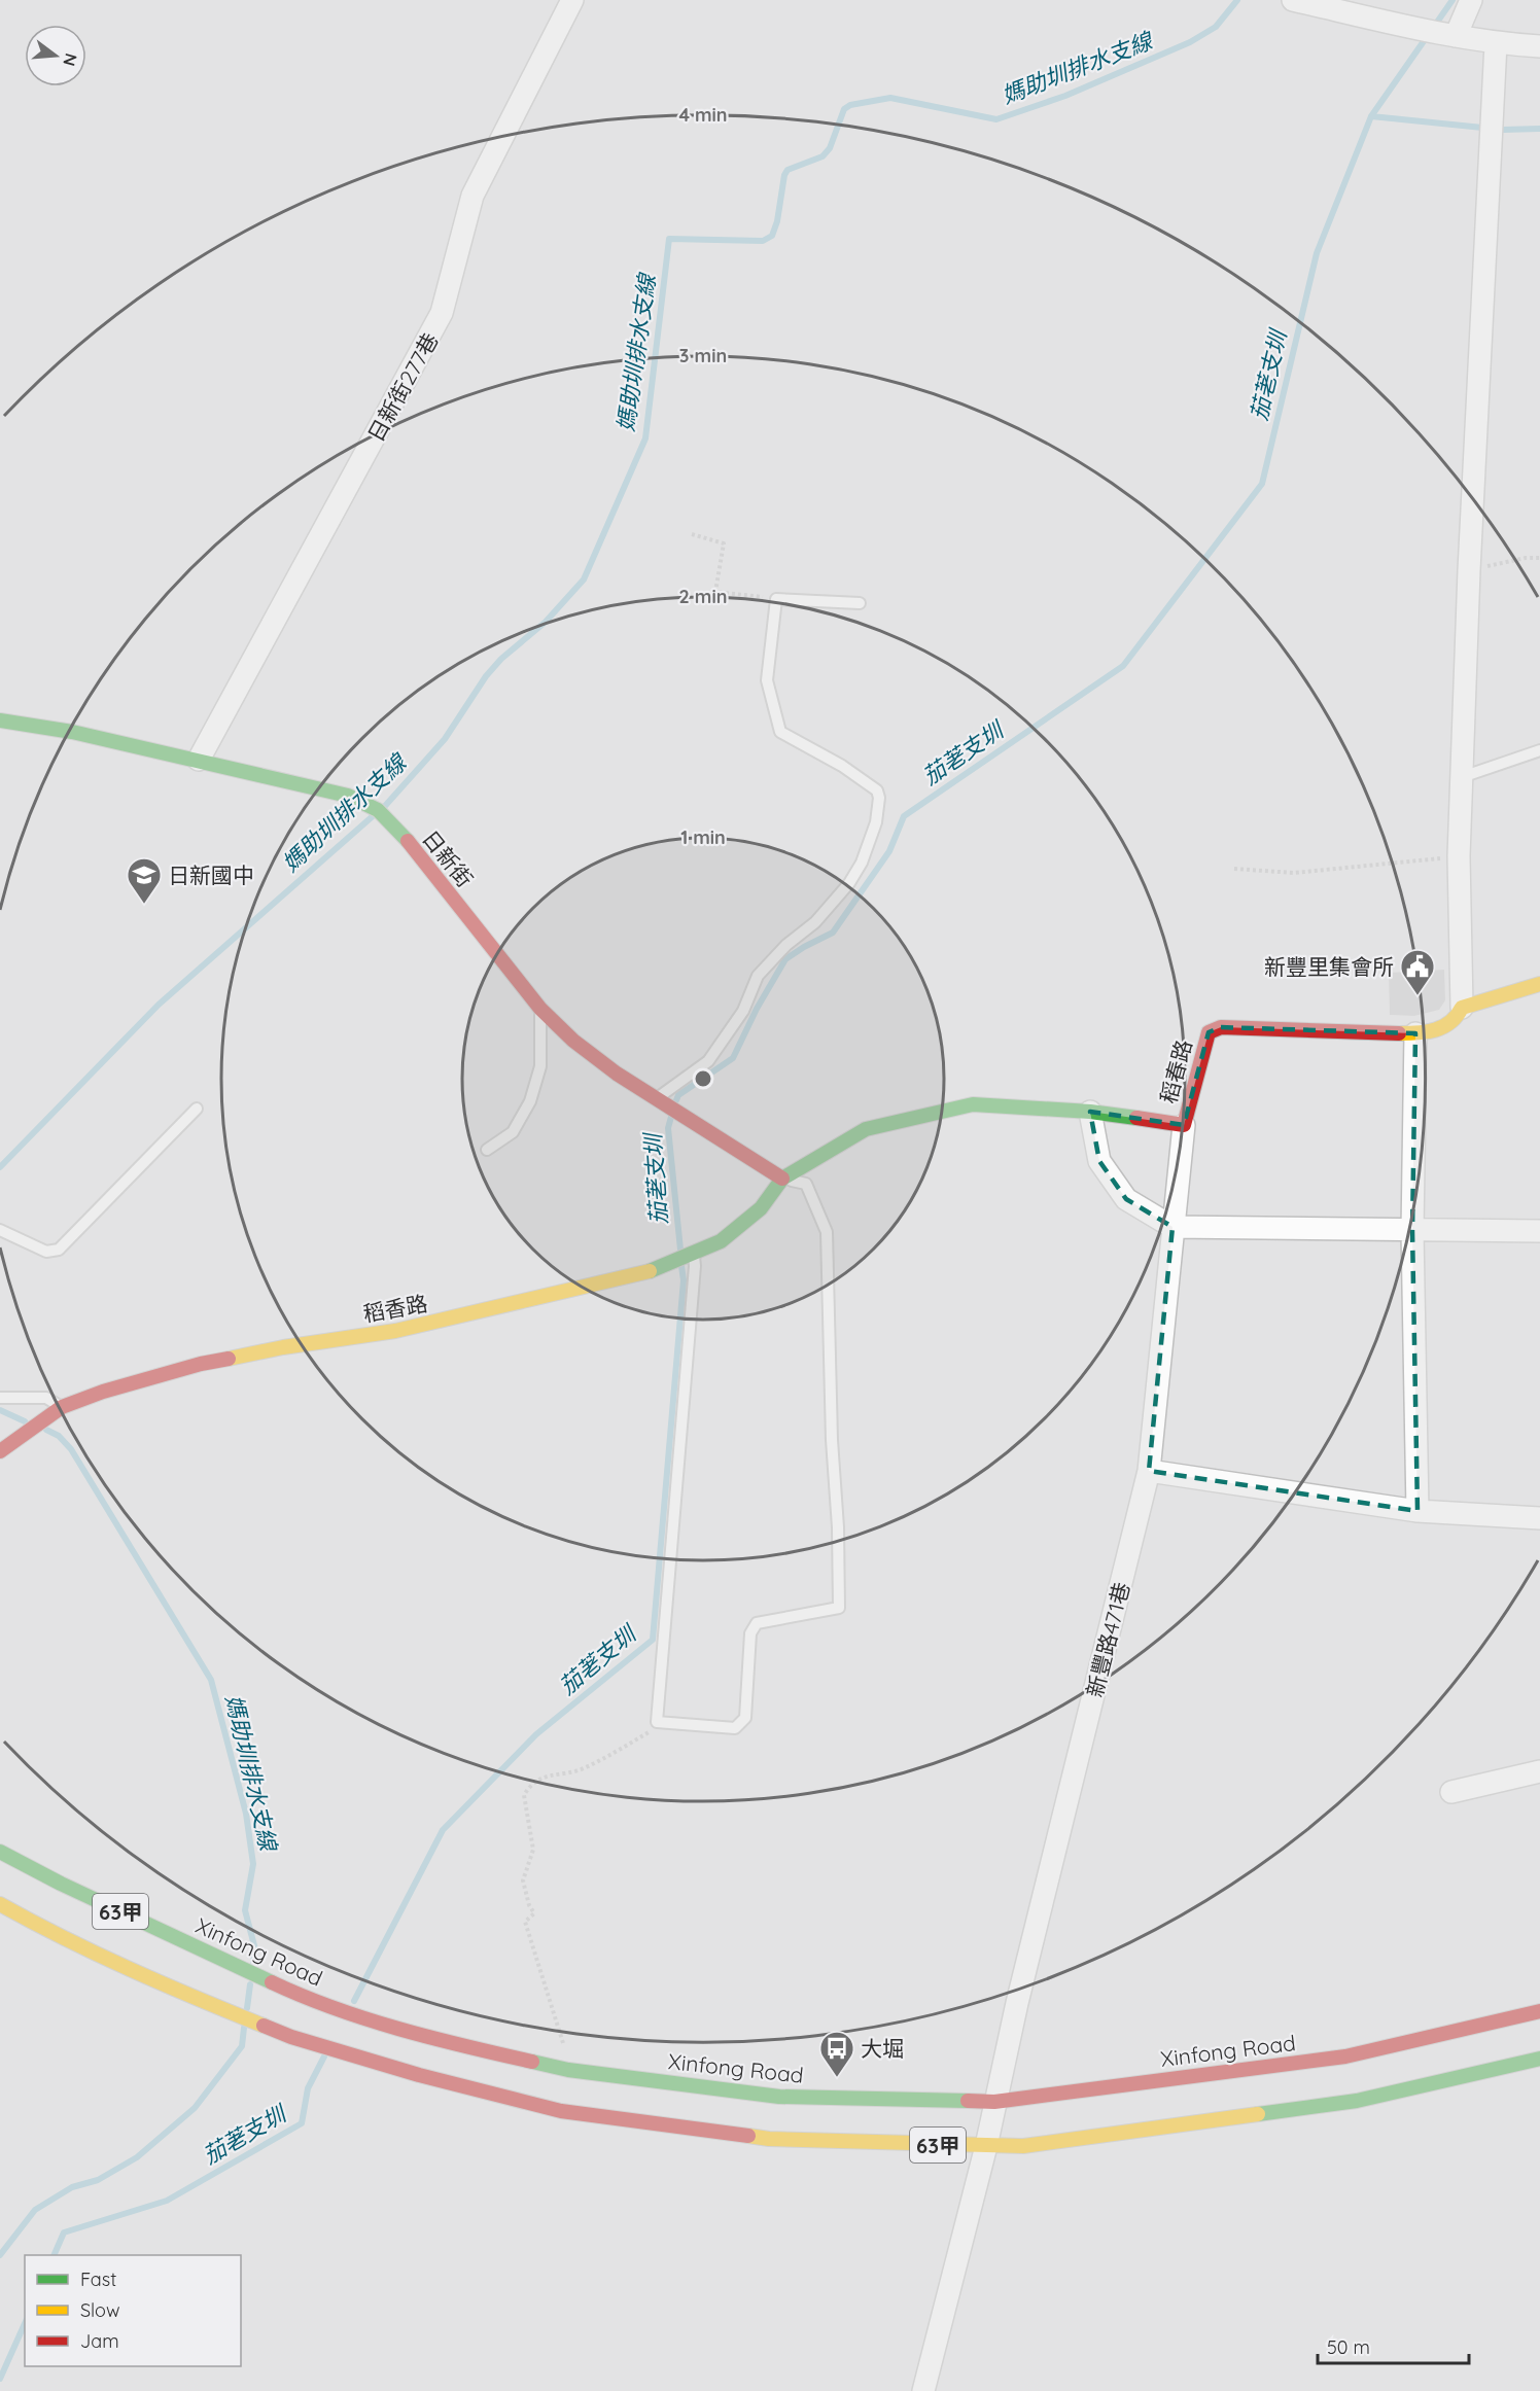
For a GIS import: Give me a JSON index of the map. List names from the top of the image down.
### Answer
{
  "streets": {
    "main road": [
      "日新街",
      "稻春路",
      "稻香路",
      "63甲",
      "Xinfong Road"
    ],
    "street": ["日新街277巷", "新豐路471巷"]
  },
  "crossings": [
    ["日新街277巷", "日新街"],
    ["日新街", "稻春路"],
    ["日新街", "稻香路"],
    ["稻春路", "稻香路"],
    ["稻春路", "新豐路471巷"],
    ["新豐路471巷", "63甲"],
    ["新豐路471巷", "Xinfong Road"]
  ],
  "water": ["媽助圳排水支線", "茄荖支圳"],
  "places": {
    "school or university": ["日新國中"],
    "public building": ["新豐里集會所"],
    "bus stop": ["大堀"]
  },
  "legend": ["Fast", "Slow", "Jam"],
  "scale_bar": "50 m",
  "north": "right",
  "rings": [
    "4 min",
    "3 min",
    "2 min",
    "1 min"
  ]
}
